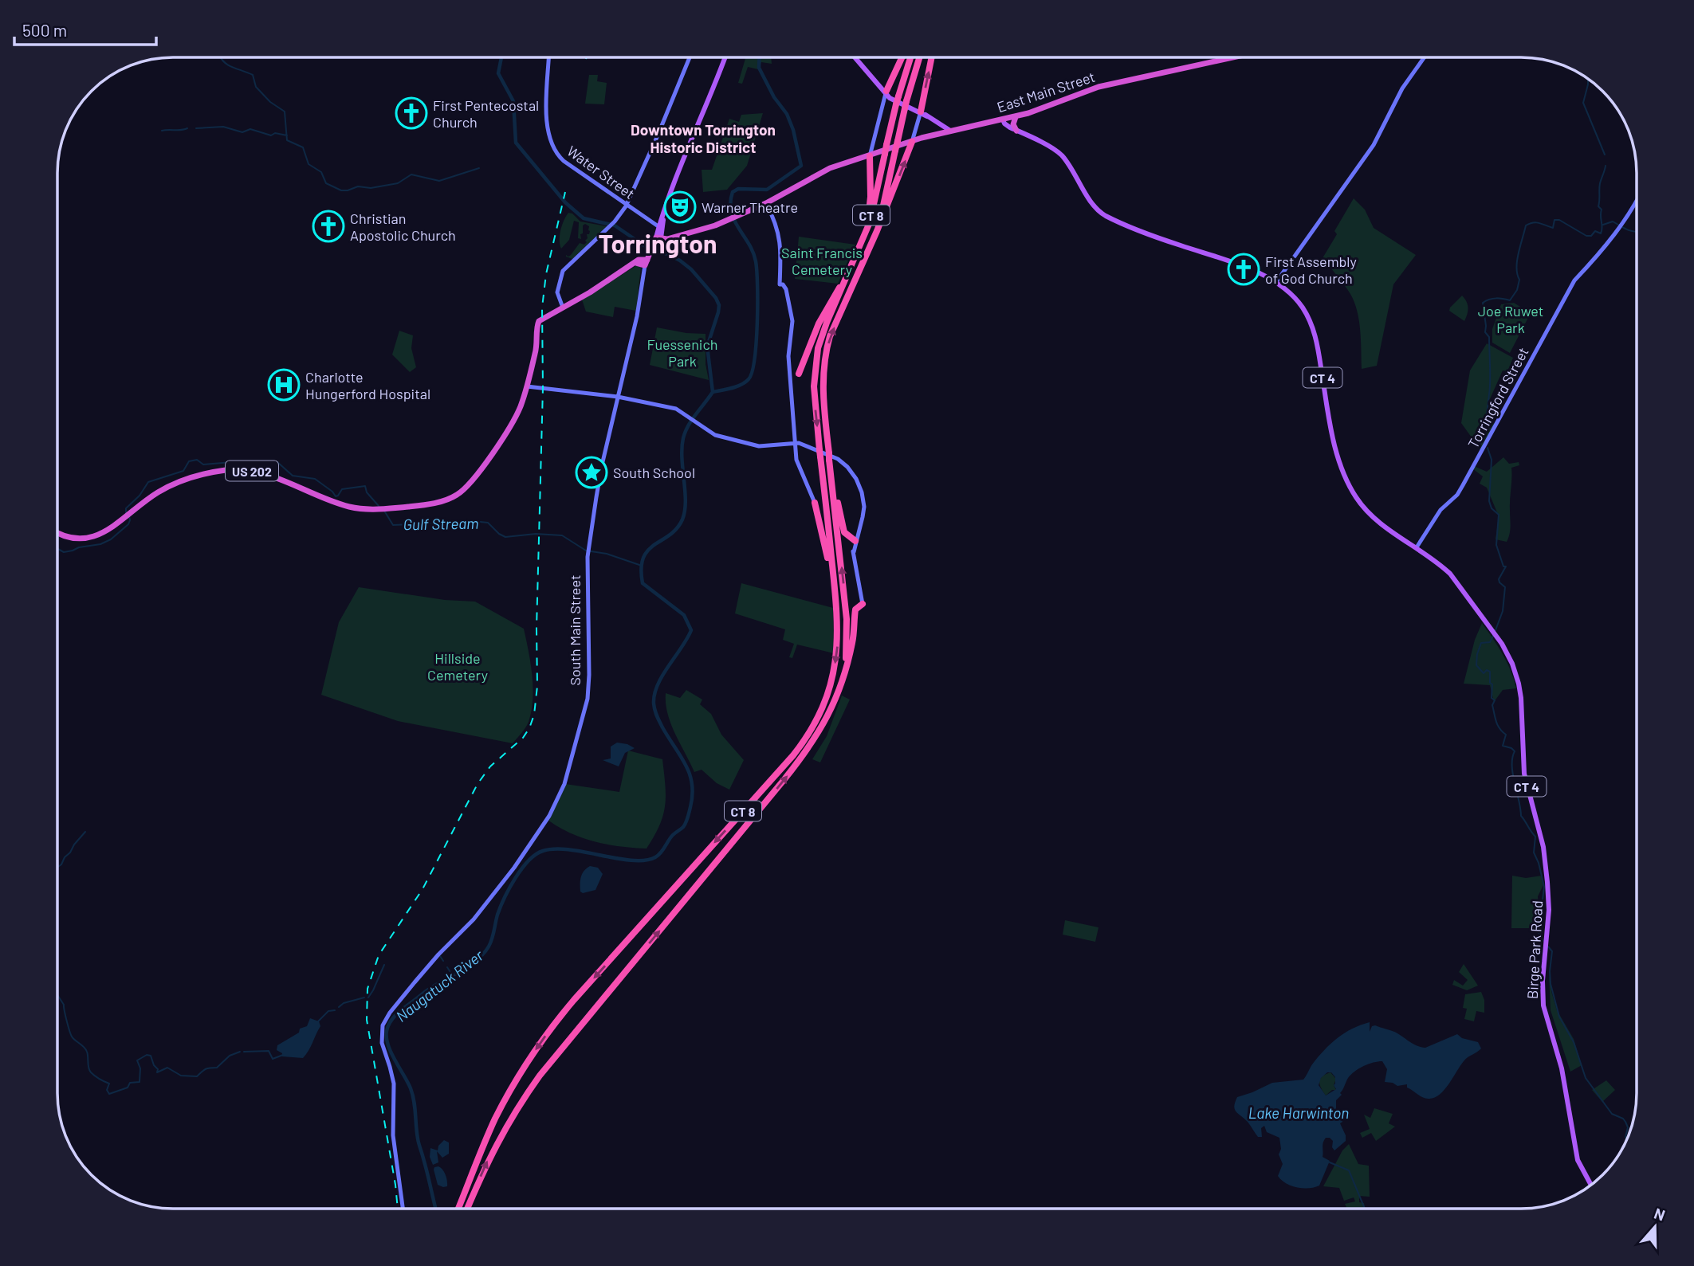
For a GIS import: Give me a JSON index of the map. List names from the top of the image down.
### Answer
{
  "streets": {
    "highway": ["East Main Street", "CT 8", "US 202"],
    "main road": [
      "Water Street",
      "CT 4",
      "Torringford Street",
      "South Main Street",
      "Birge Park Road"
    ]
  },
  "crossings": [
    ["East Main Street", "US 202"],
    ["East Main Street", "South Main Street"],
    ["CT 4", "Torringford Street"],
    ["CT 4", "Birge Park Road"],
    ["Torringford Street", "Birge Park Road"],
    ["US 202", "South Main Street"]
  ],
  "districts": ["Downtown Torrington Historic District", "Torrington"],
  "water": ["Gulf Stream", "Naugatuck River", "Lake Harwinton"],
  "parks": [
    "Saint Francis Cemetery",
    "Joe Ruwet Park",
    "Fuessenich Park",
    "Hillside Cemetery"
  ],
  "places": {
    "church": ["First Pentecostal Church", "Christian Apostolic Church", "First Assembly of God Church"],
    "theatre": ["Warner Theatre"],
    "hospital": ["Charlotte Hungerford Hospital"],
    "place": ["South School"]
  },
  "scale_bar": "500 m",
  "north": "top"
}
